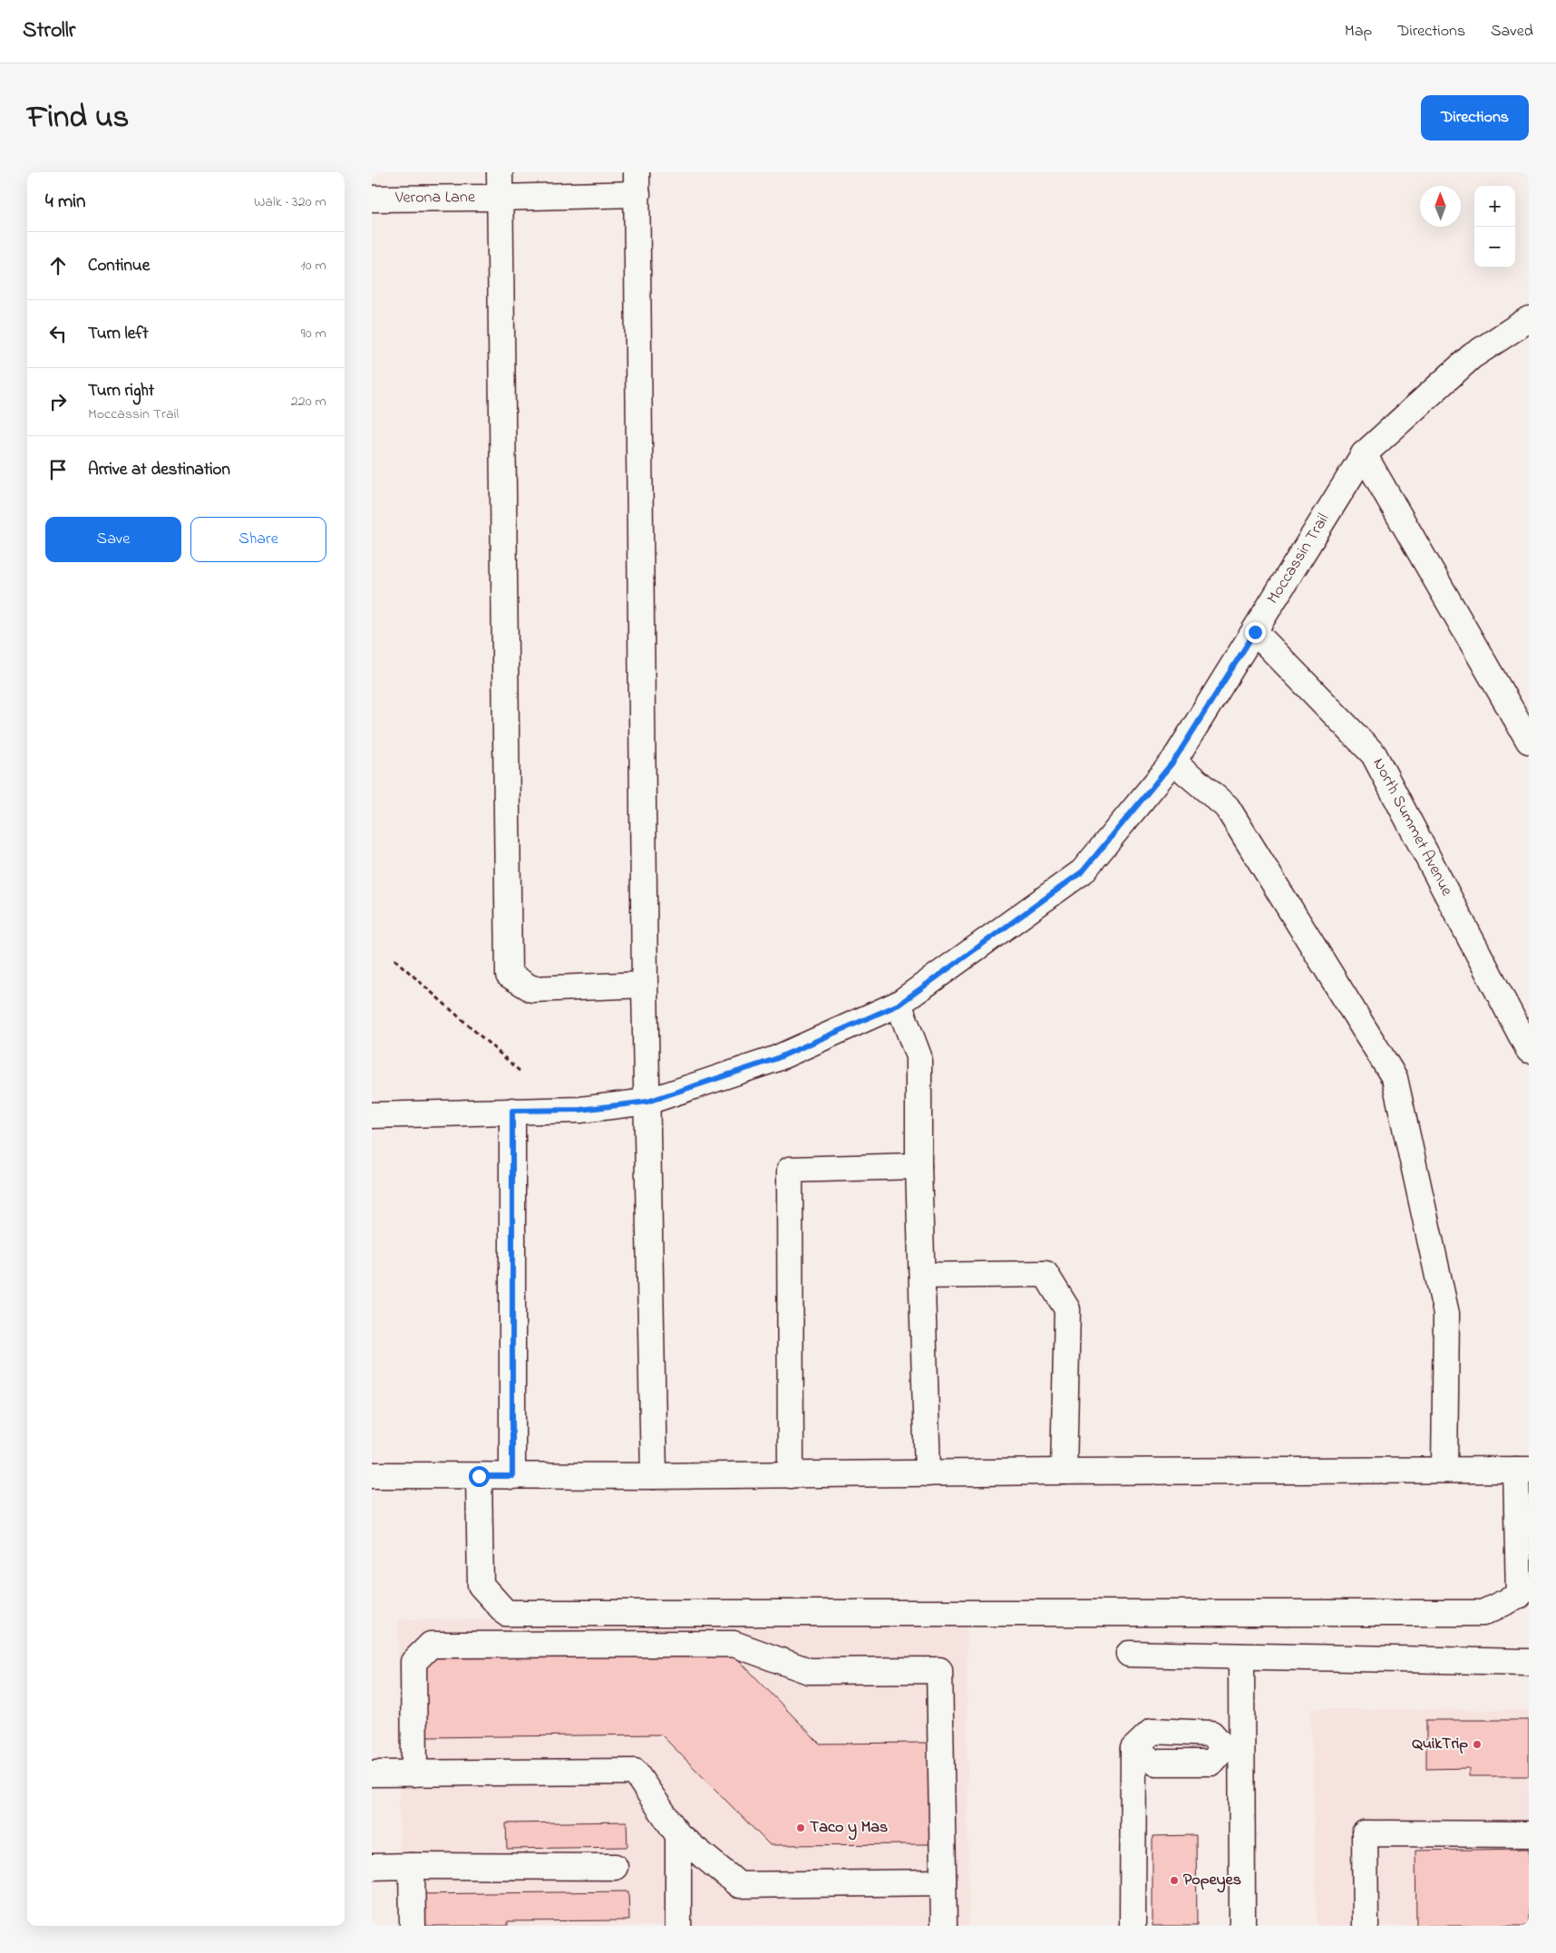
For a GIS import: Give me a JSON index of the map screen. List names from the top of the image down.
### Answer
{
  "streets": {
    "street": ["Verona Lane", "Moccassin Trail", "North Summet Avenue"]
  },
  "crossings": [
    ["Moccassin Trail", "North Summet Avenue"]
  ],
  "places": ["QuikTrip", "Taco y Mas", "Popeyes"],
  "north": "top",
  "page": {
    "header": "Strollr",
    "nav": ["Map", "Directions", "Saved"],
    "title": "Find us",
    "buttons": [
      "Directions",
      ["Save", "Share"]
    ],
    "heading": ["4 min", "Walk · 320 m"],
    "map_buttons": ["+", "−"],
    "list": [
      ["Continue", "10 m"],
      ["Turn left", "90 m"],
      ["Turn right", "Moccassin Trail", "220 m"],
      "Arrive at destination"
    ]
  }
}
